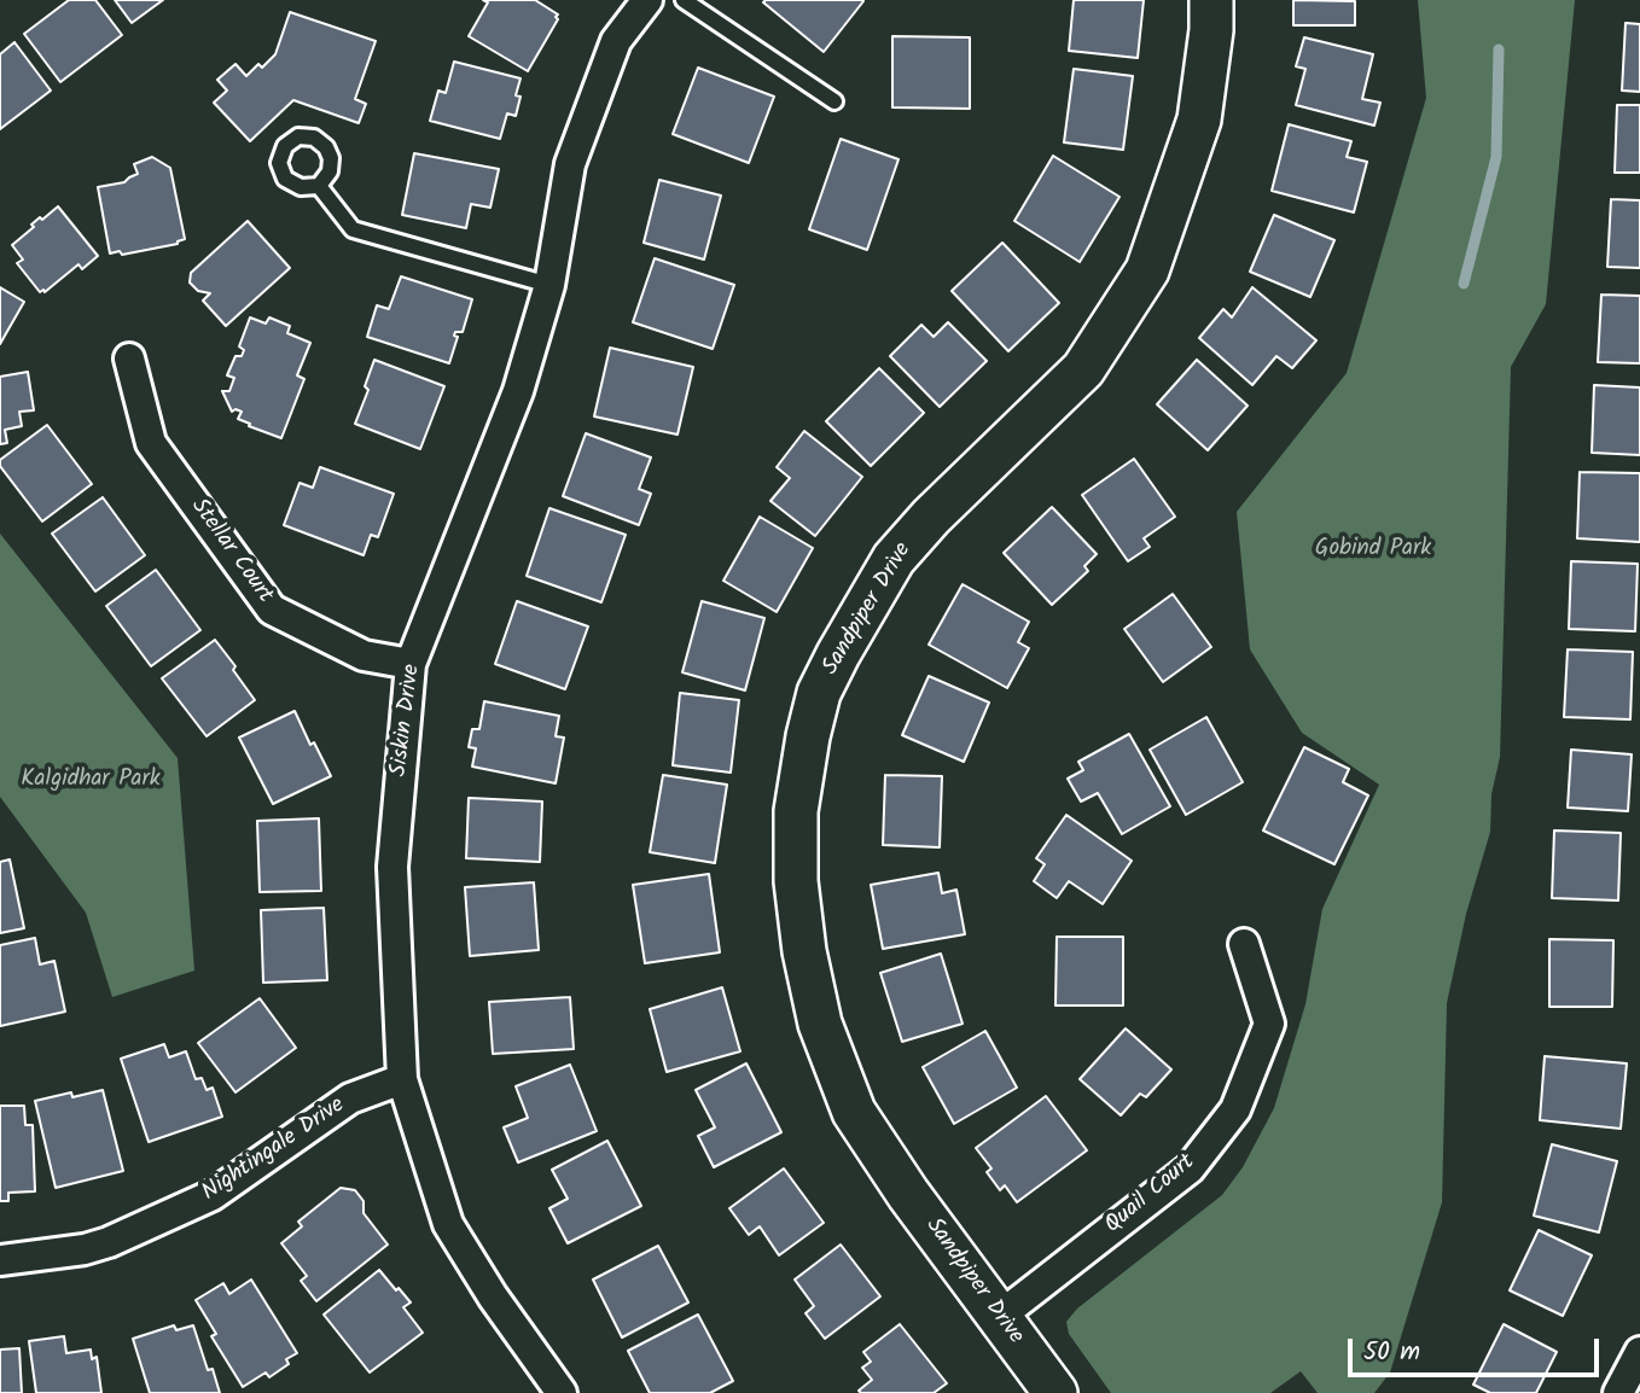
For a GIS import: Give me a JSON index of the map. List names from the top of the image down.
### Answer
{
  "streets": {
    "street": [
      "Stellar Court",
      "Sandpiper Drive",
      "Siskin Drive",
      "Nightingale Drive",
      "Quail Court"
    ]
  },
  "crossings": [
    ["Stellar Court", "Siskin Drive"],
    ["Sandpiper Drive", "Quail Court"],
    ["Siskin Drive", "Nightingale Drive"]
  ],
  "parks": ["Gobind Park", "Kalgidhar Park"],
  "scale_bar": "50 m"
}
